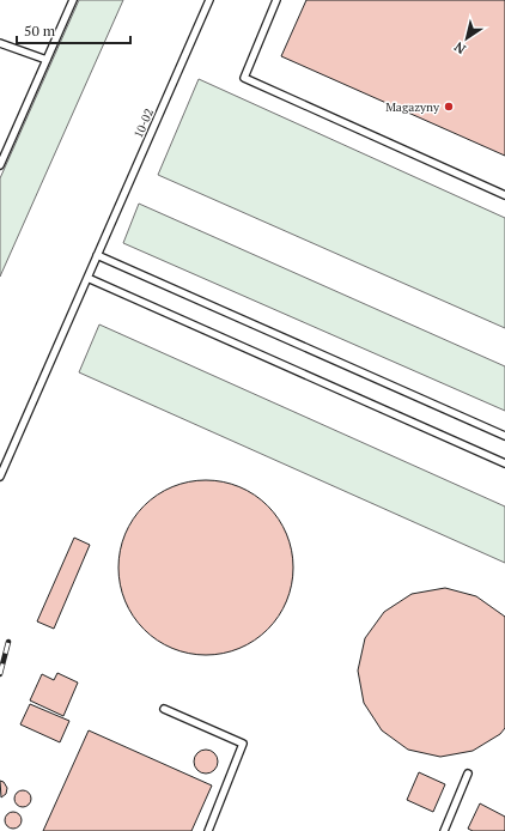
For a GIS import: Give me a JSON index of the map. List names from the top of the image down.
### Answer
{
  "streets": {
    "lane": ["10-02"]
  },
  "places": ["Magazyny"],
  "scale_bar": "50 m",
  "north": "bottom left"
}
